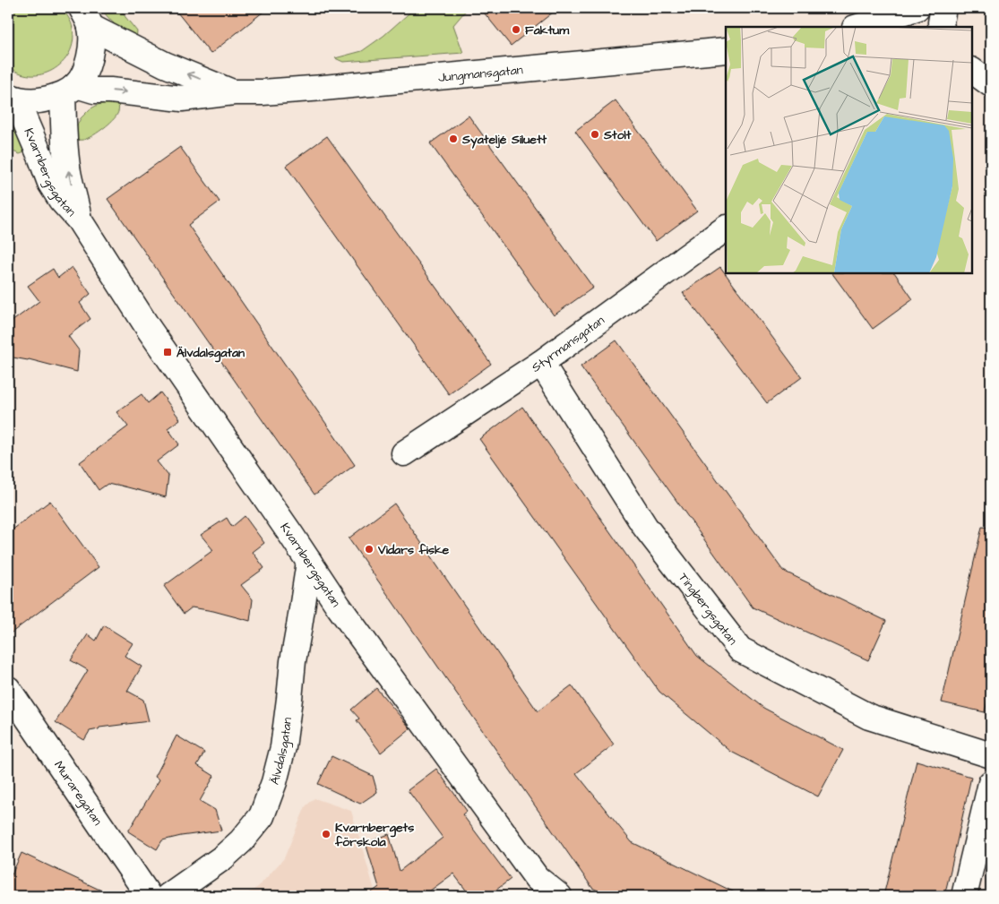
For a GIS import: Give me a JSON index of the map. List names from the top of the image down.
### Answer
{
  "streets": {
    "street": [
      "Jungmansgatan",
      "Kvarnbergsgatan",
      "Styrmansgatan",
      "Tingbergsgatan",
      "Älvdalsgatan",
      "Muraregatan"
    ]
  },
  "crossings": [
    ["Jungmansgatan", "Kvarnbergsgatan"],
    ["Kvarnbergsgatan", "Älvdalsgatan"],
    ["Styrmansgatan", "Tingbergsgatan"]
  ],
  "places": {
    "other": [
      "Faktum",
      "Stolt",
      "Syateljé Siluett",
      "Vidars fiske",
      "Kvarnbergets förskola"
    ],
    "transit": ["Älvdalsgatan"]
  }
}
